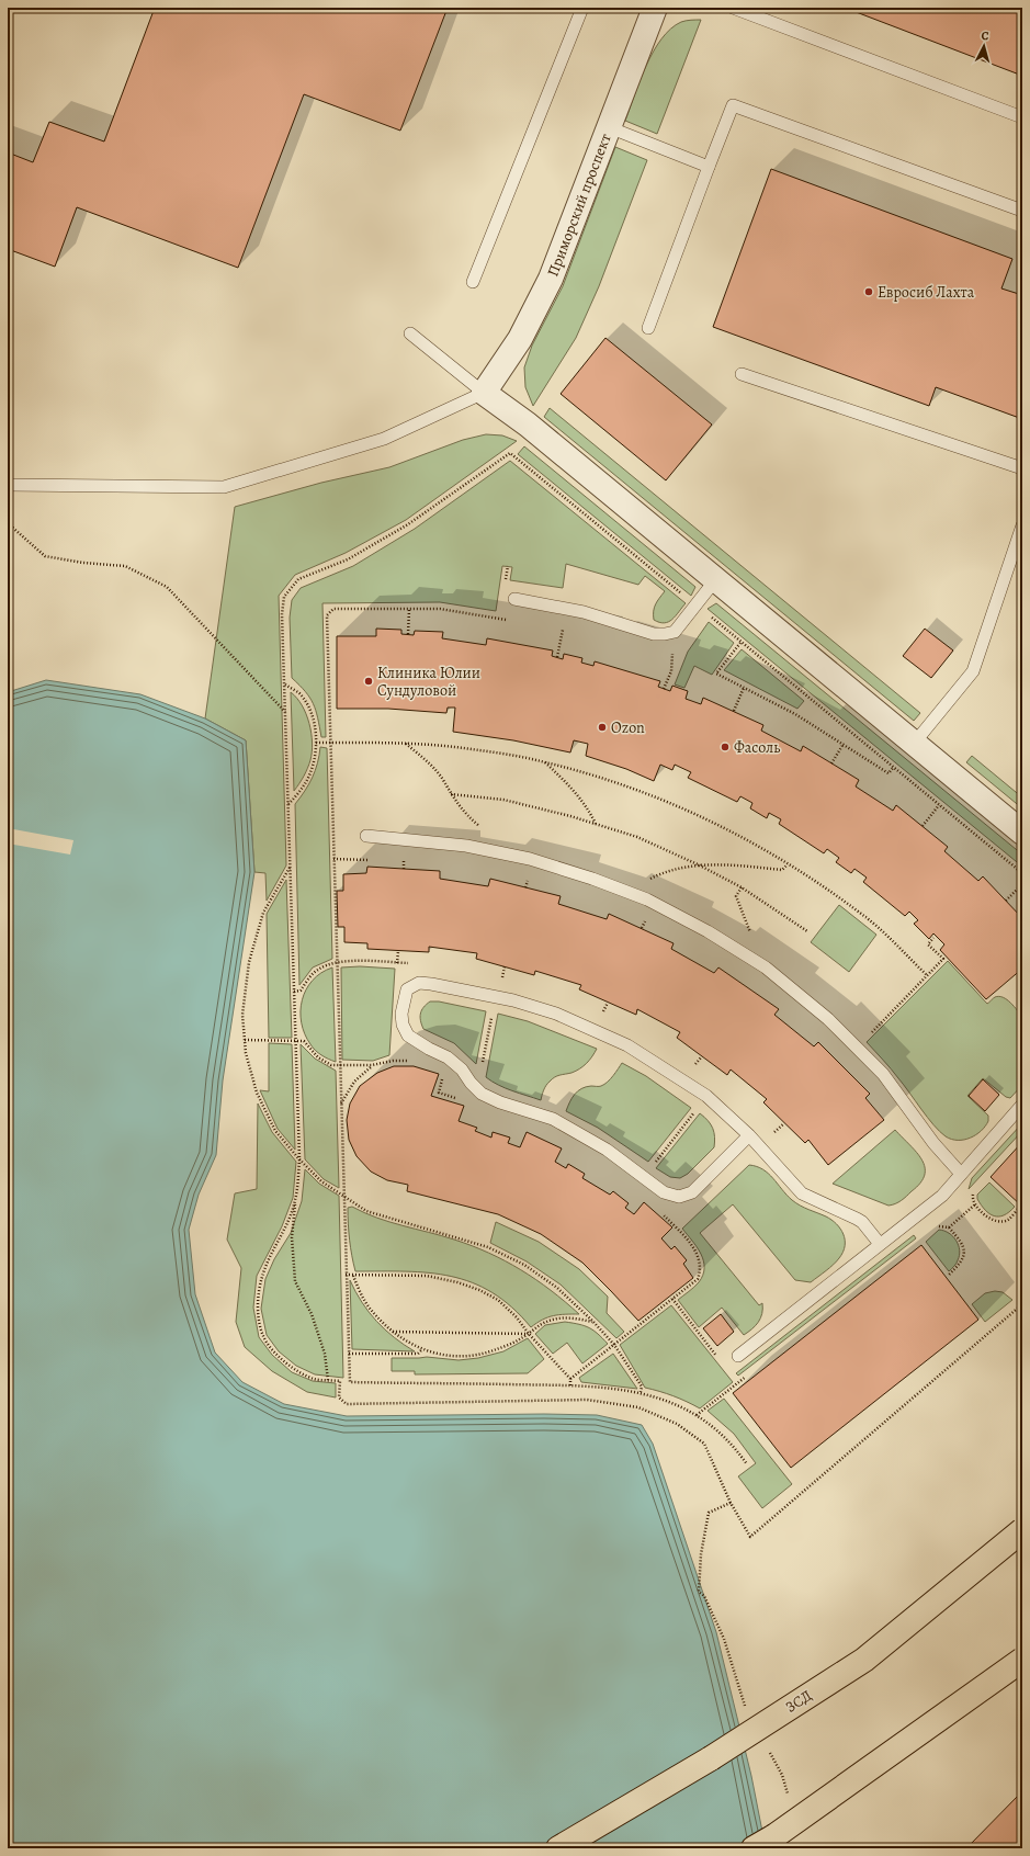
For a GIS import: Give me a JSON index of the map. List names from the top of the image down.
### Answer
{
  "streets": {
    "highway": ["ЗСД"],
    "street": ["Приморский проспект"]
  },
  "places": [
    "Евросиб Лахта",
    "Клиника Юлии Сундуловой",
    "Ozon",
    "Фасоль"
  ],
  "north": "top"
}
